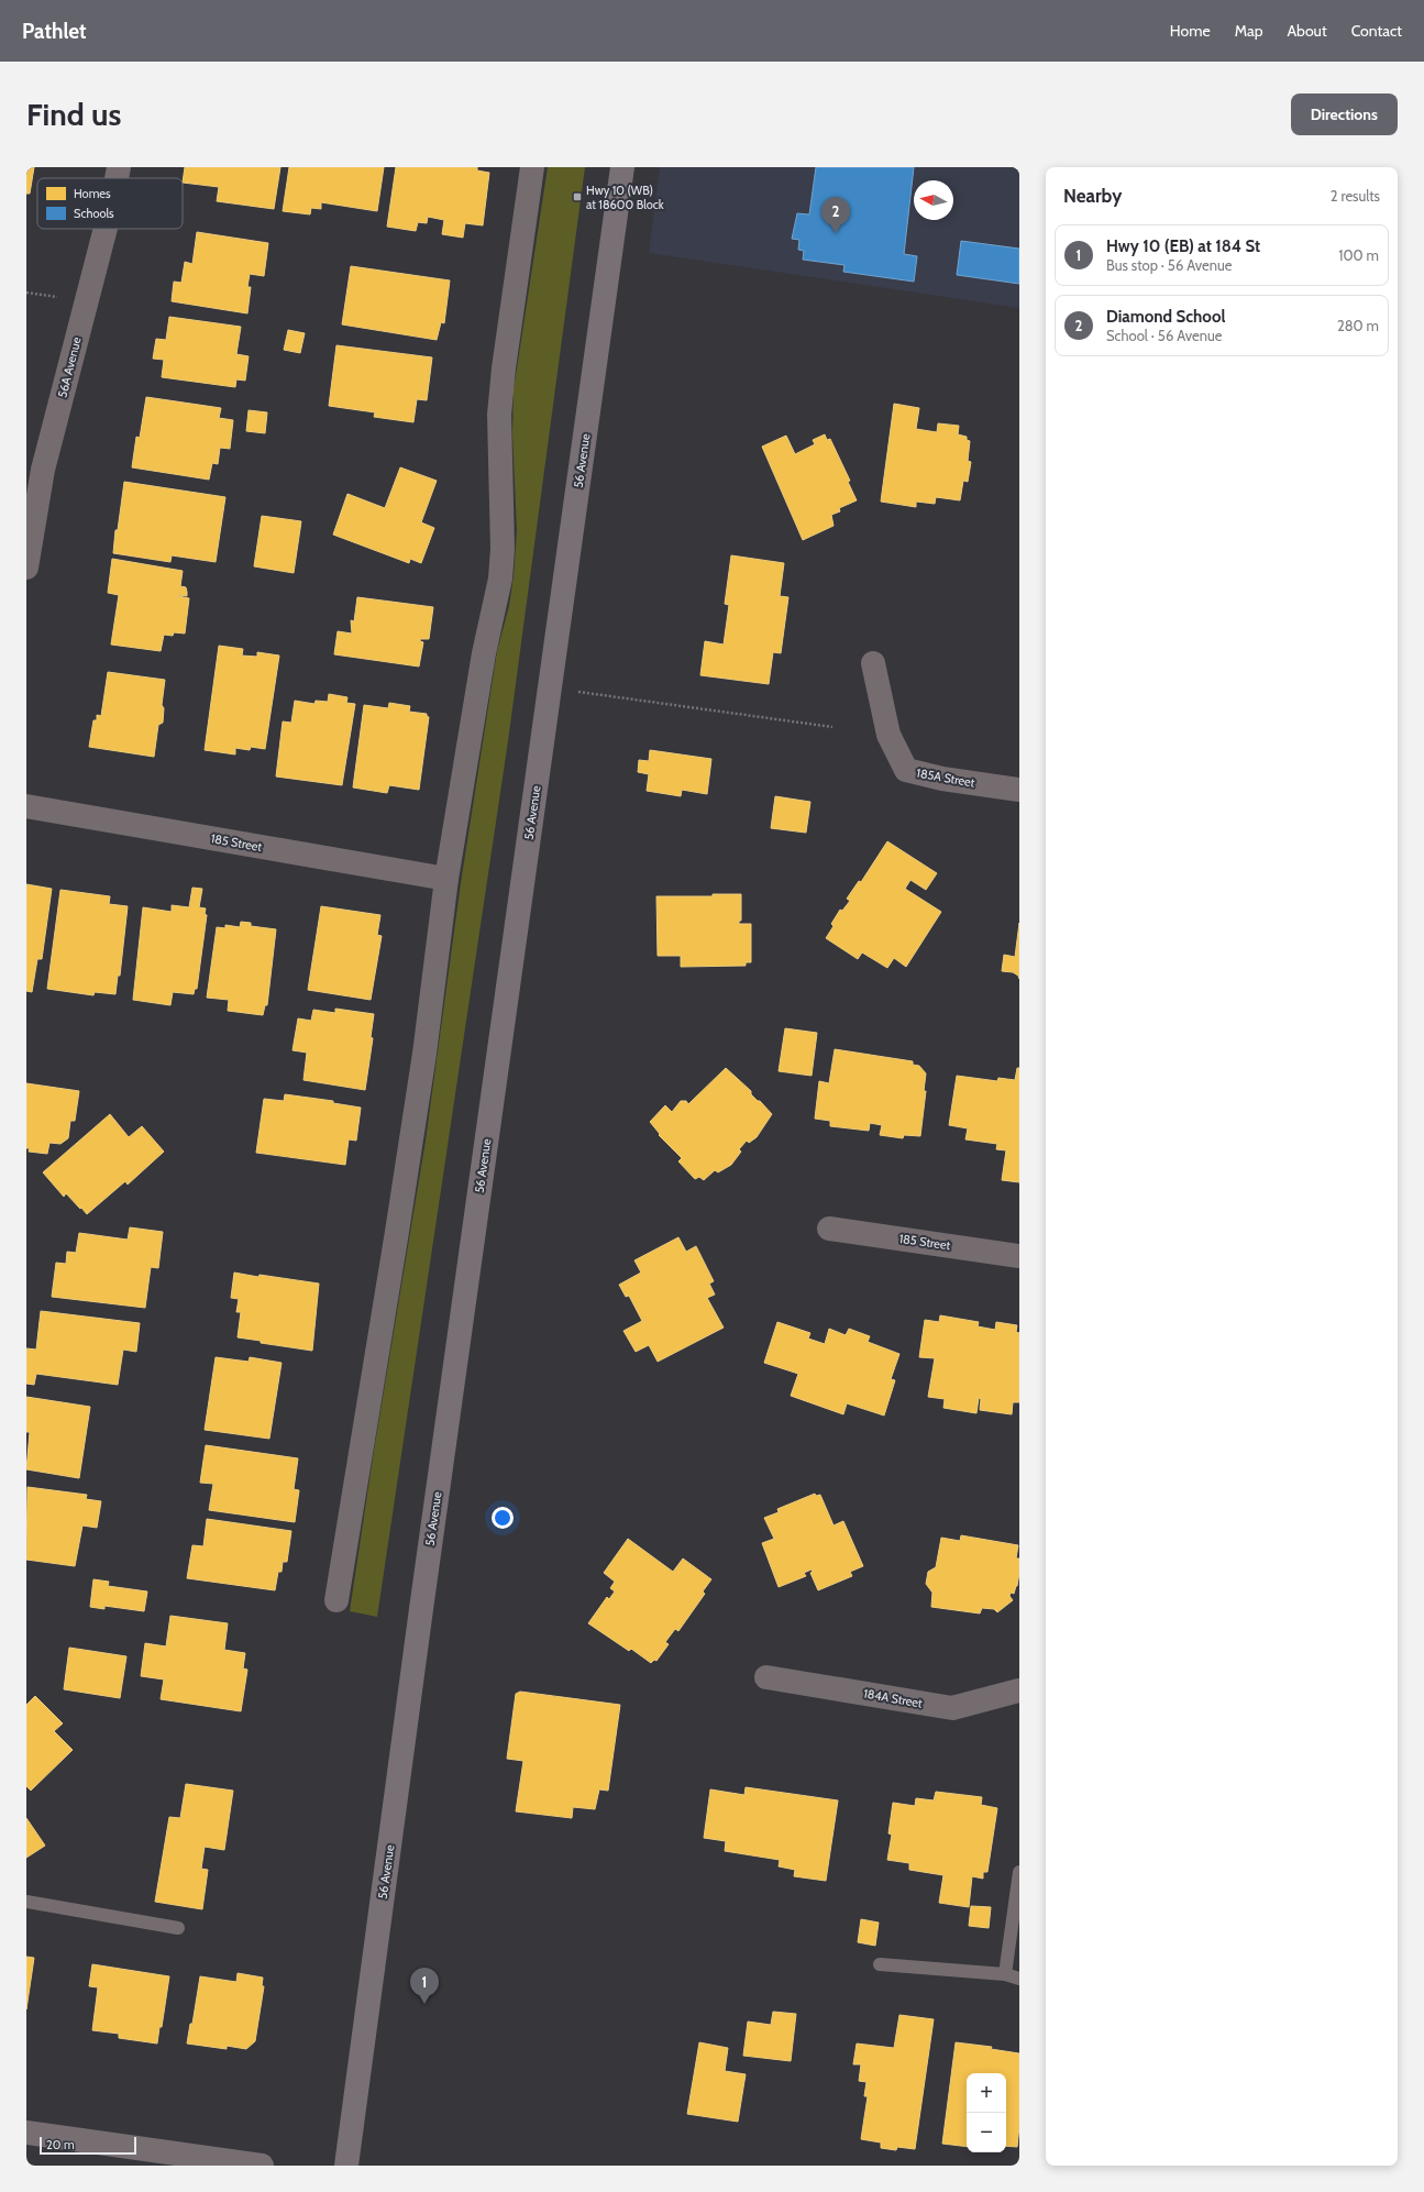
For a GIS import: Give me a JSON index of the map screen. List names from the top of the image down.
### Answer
{
  "streets": {
    "highway": ["56 Avenue"],
    "street": [
      "56A Avenue",
      "185A Street",
      "185 Street",
      "184A Street"
    ]
  },
  "places": {
    "transit": ["Hwy 10 (WB) at 18600 Block"]
  },
  "legend": ["Homes", "Schools"],
  "scale_bar": "20 m",
  "north": "left",
  "page": {
    "header": "Pathlet",
    "nav": [
      "Home",
      "Map",
      "About",
      "Contact"
    ],
    "buttons": "Directions",
    "title": "Find us",
    "heading": ["Nearby", "2 results"],
    "pins": ["2", "1"],
    "list": [
      {
        "mark": "1",
        "name": "Hwy 10 (EB) at 184 St",
        "note": "Bus stop · 56 Avenue",
        "value": "100 m"
      },
      {
        "mark": "2",
        "name": "Diamond School",
        "note": "School · 56 Avenue",
        "value": "280 m"
      }
    ],
    "map_buttons": ["+", "−"],
    "scale": "20 m"
  }
}
